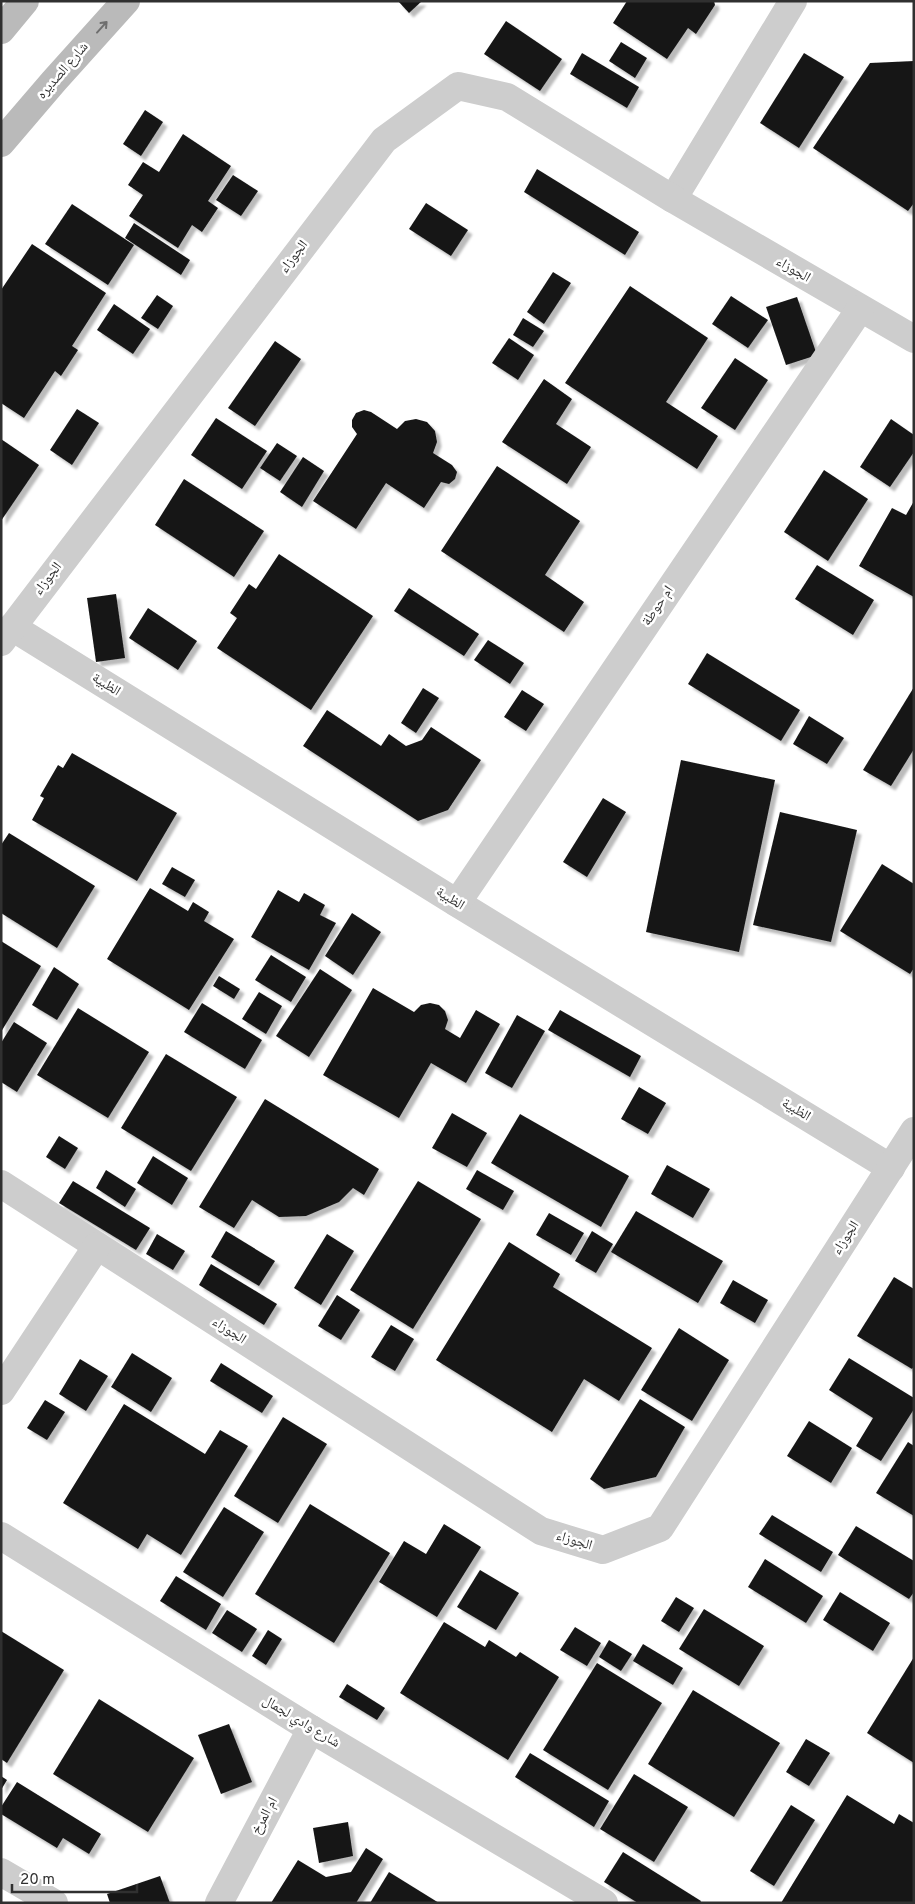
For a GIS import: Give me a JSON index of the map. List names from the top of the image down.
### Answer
{
  "streets": {
    "main road": ["شارع الصديره"],
    "street": [
      "الجوزاء",
      "ام حوطة",
      "الظبية",
      "شارع وادي لجمال",
      "ام المرخ"
    ]
  },
  "crossings": [
    ["الجوزاء", "ام حوطة"],
    ["الجوزاء", "الظبية"],
    ["ام حوطة", "الظبية"],
    ["شارع وادي لجمال", "ام المرخ"]
  ],
  "one_way": ["شارع الصديره"],
  "scale_bar": "20 m"
}
